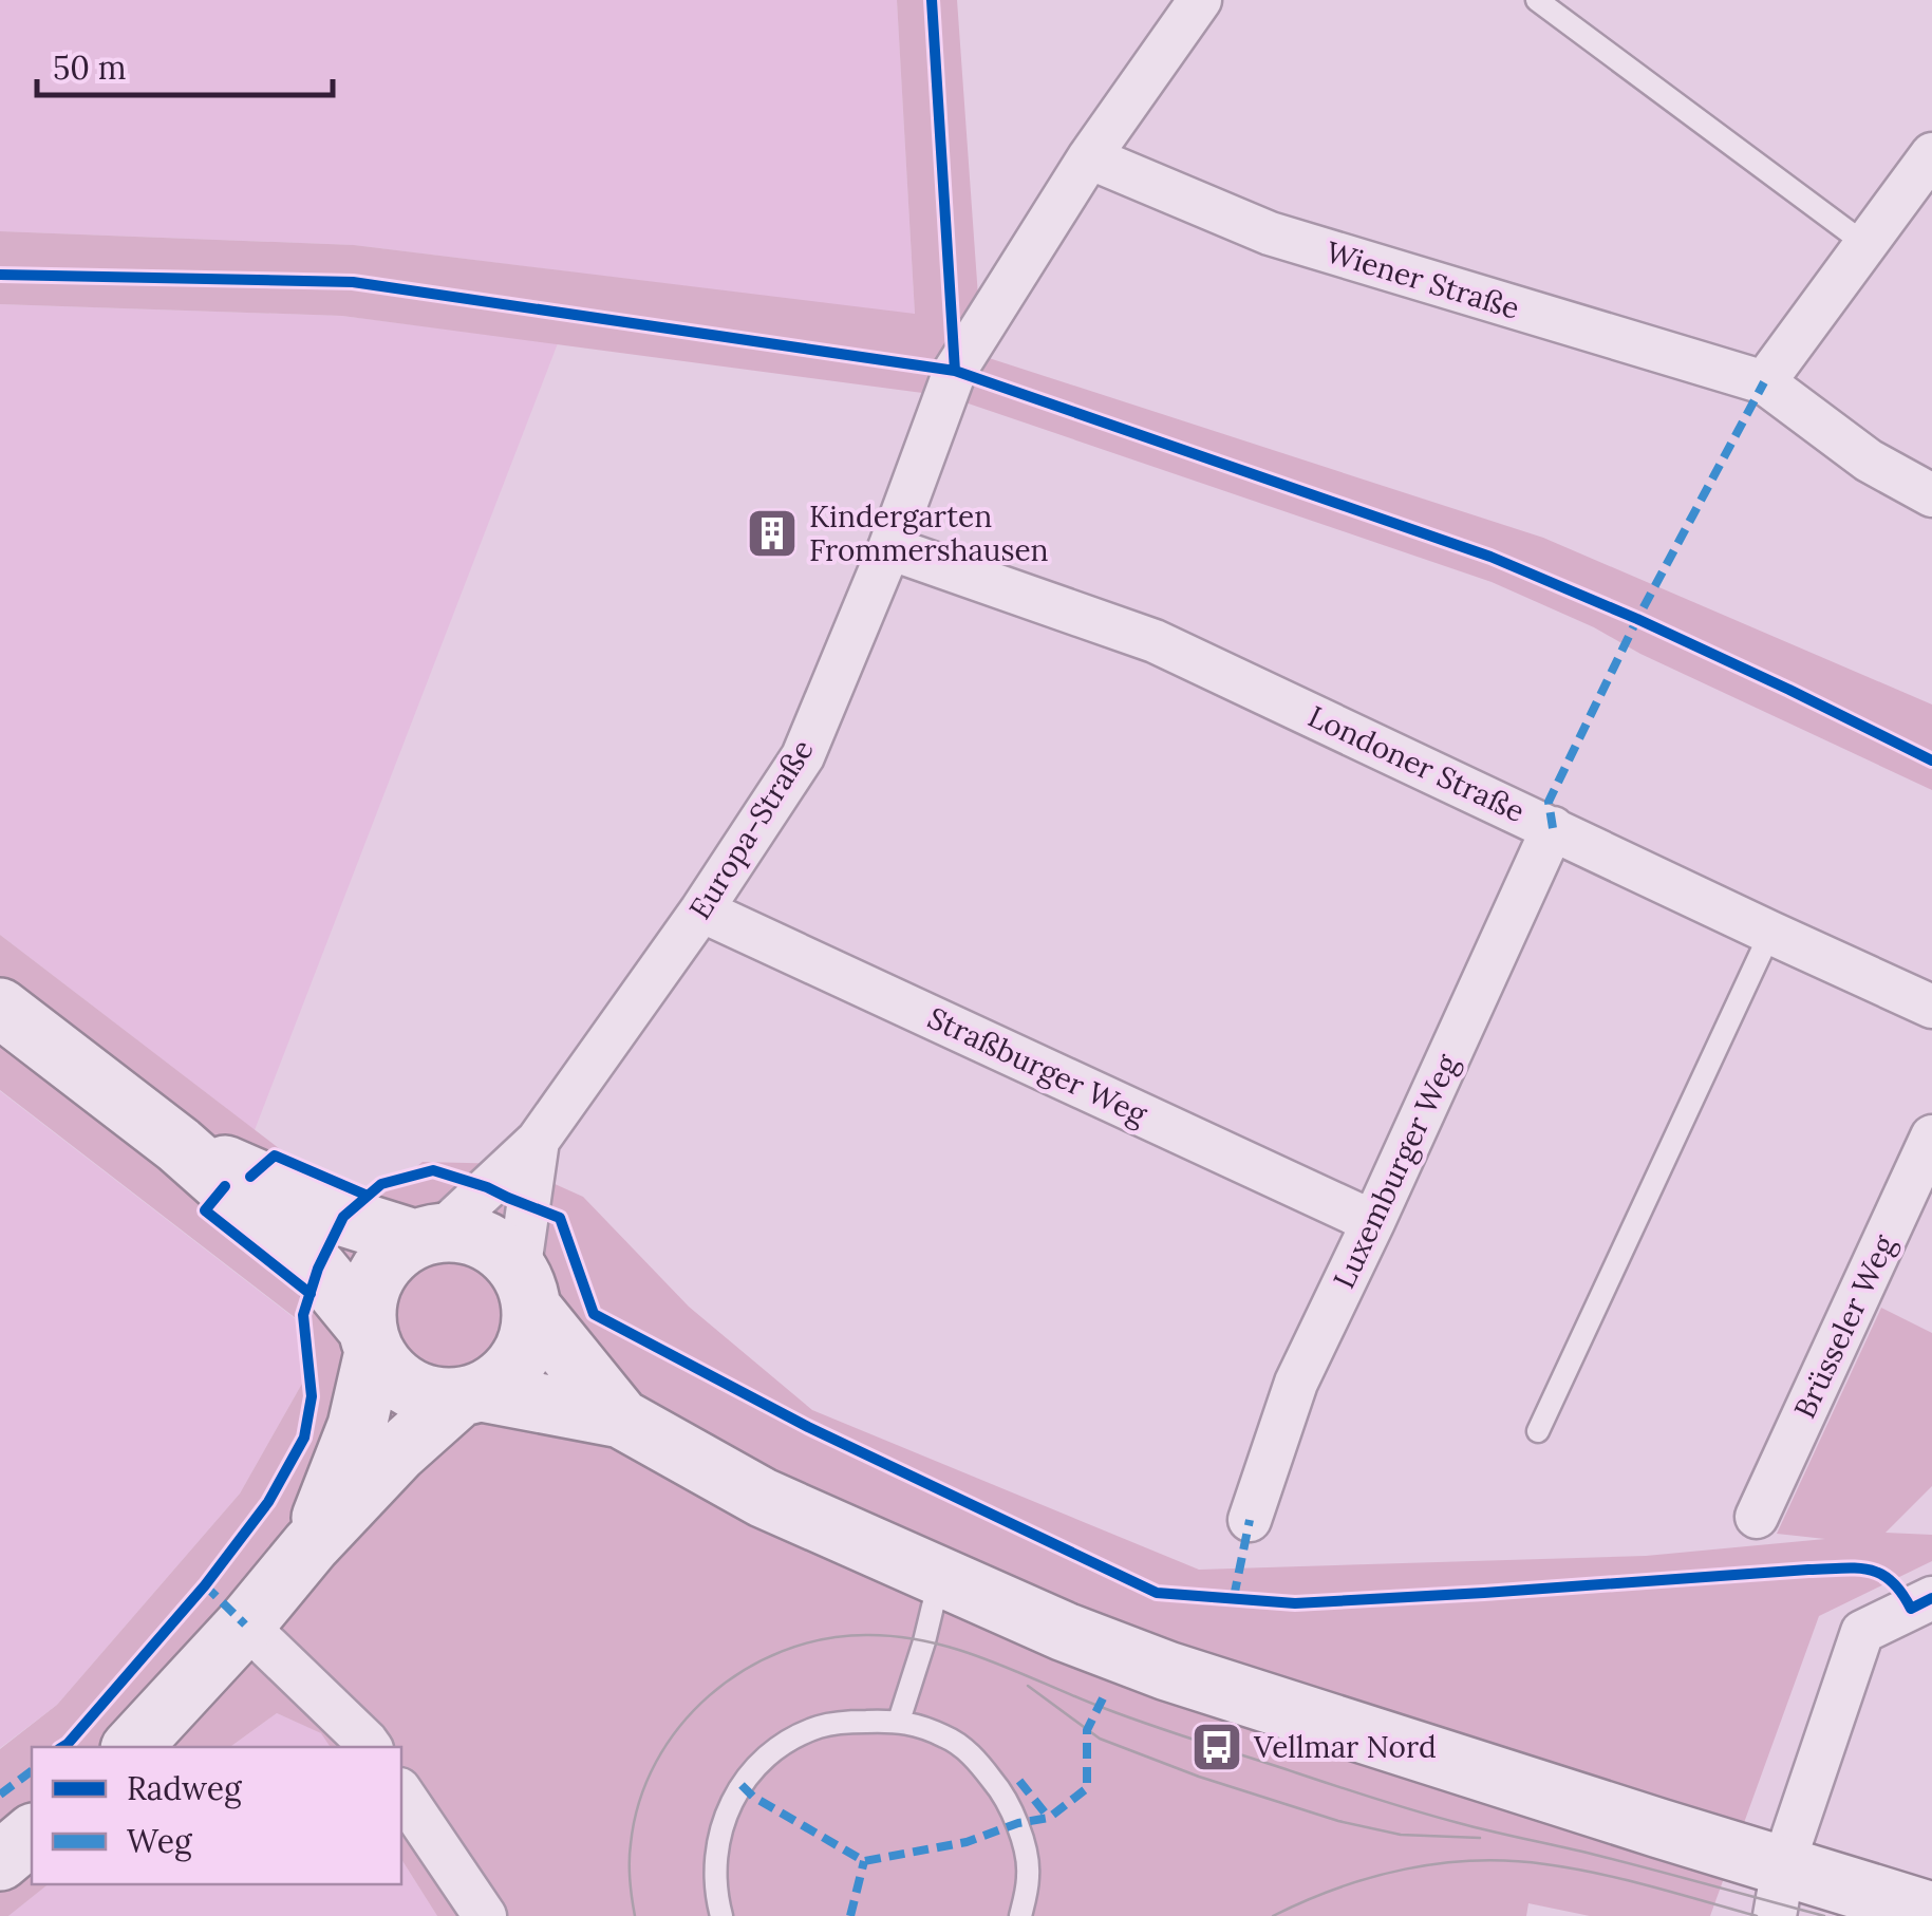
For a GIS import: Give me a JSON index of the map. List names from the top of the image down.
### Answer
{
  "streets": {
    "street": [
      "Wiener Straße",
      "Londoner Straße",
      "Europa-Straße",
      "Straßburger Weg",
      "Luxemburger Weg",
      "Brüsseler Weg"
    ]
  },
  "crossings": [
    ["Wiener Straße", "Europa-Straße"],
    ["Londoner Straße", "Europa-Straße"],
    ["Londoner Straße", "Luxemburger Weg"],
    ["Europa-Straße", "Straßburger Weg"],
    ["Straßburger Weg", "Luxemburger Weg"]
  ],
  "places": {
    "building": ["Kindergarten Frommershausen"],
    "bus stop": ["Vellmar Nord"]
  },
  "legend": ["Radweg", "Weg"],
  "scale_bar": "50 m"
}
